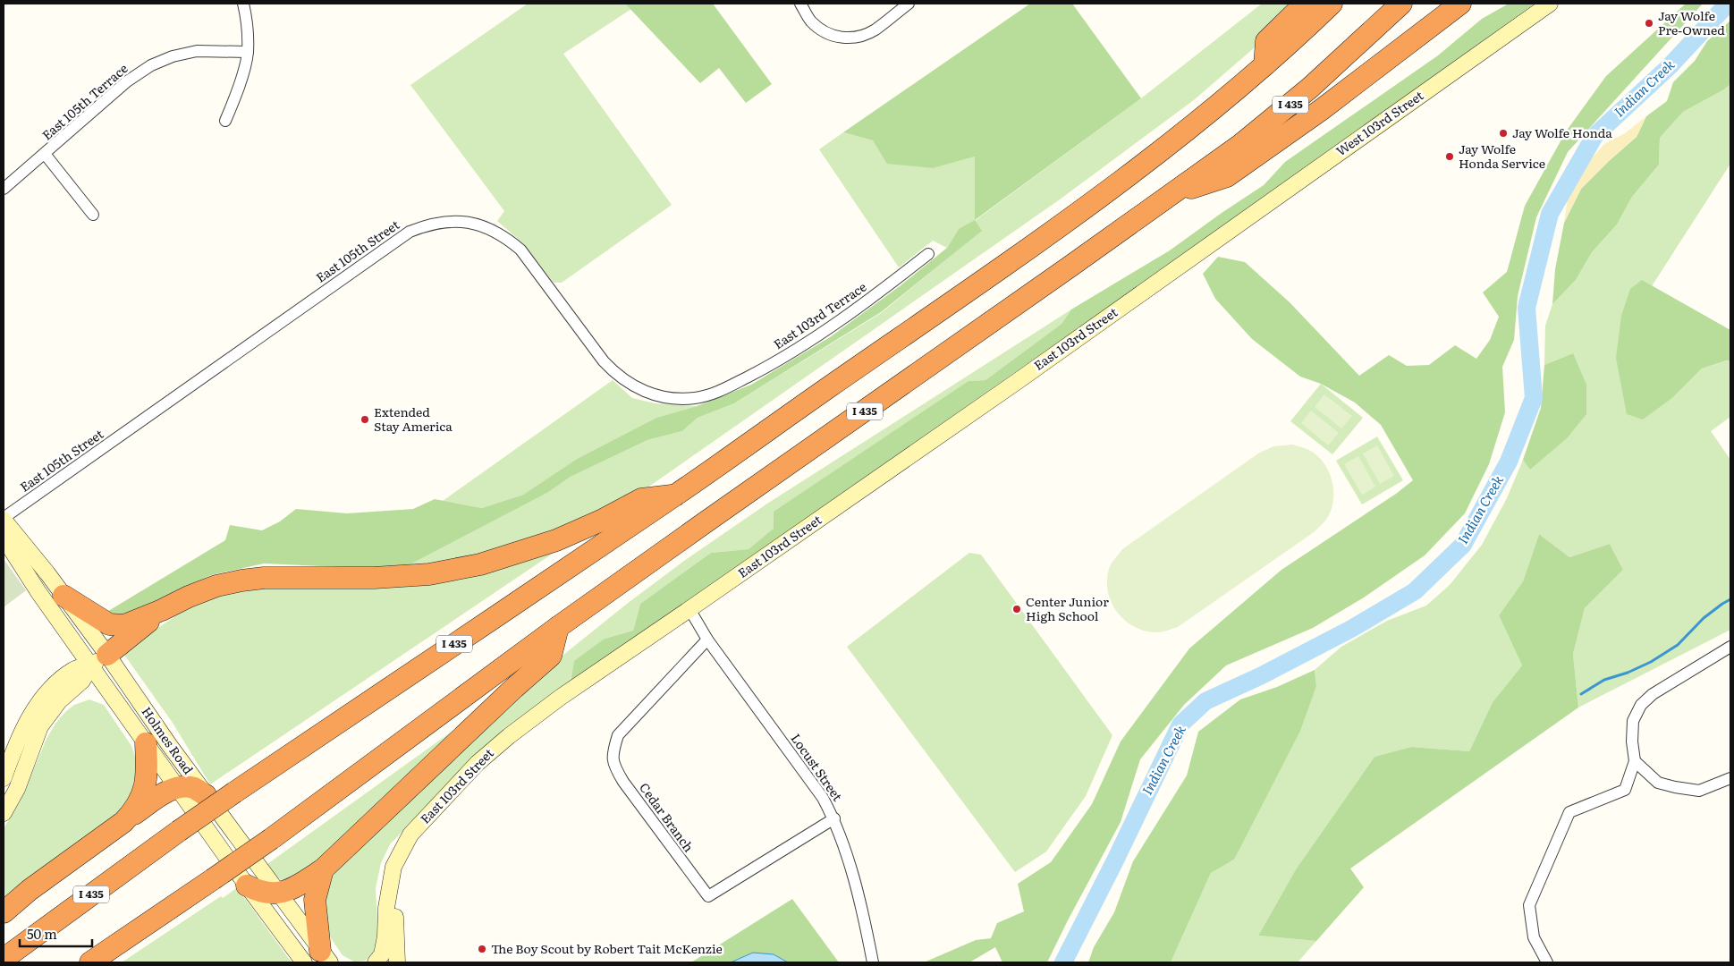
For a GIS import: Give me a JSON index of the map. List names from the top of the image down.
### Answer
{
  "streets": {
    "highway": ["I 435"],
    "street": [
      "East 105th Terrace",
      "West 103rd Street",
      "East 105th Street",
      "East 103rd Terrace",
      "East 103rd Street",
      "Holmes Road",
      "Locust Street",
      "Cedar Branch"
    ]
  },
  "crossings": [
    ["West 103rd Street", "East 103rd Street"],
    ["East 105th Street", "East 103rd Terrace"],
    ["East 105th Street", "Holmes Road"],
    ["East 103rd Street", "Locust Street"],
    ["Locust Street", "Cedar Branch"]
  ],
  "water": ["Indian Creek"],
  "places": [
    "Jay Wolfe Pre-Owned",
    "Jay Wolfe Honda",
    "Jay Wolfe Honda Service",
    "Extended Stay America",
    "Center Junior High School",
    "The Boy Scout by Robert Tait McKenzie"
  ],
  "scale_bar": "50 m"
}
